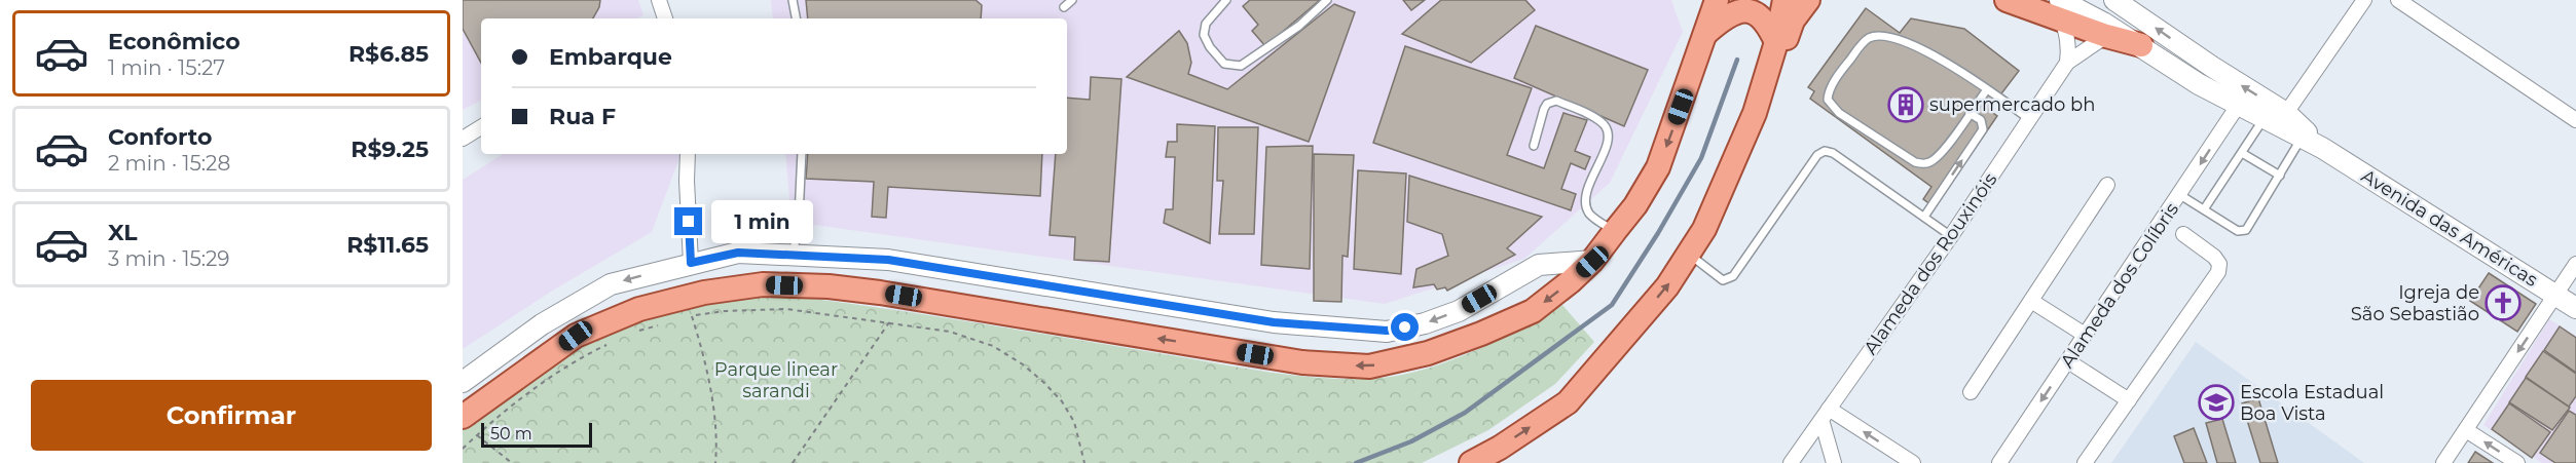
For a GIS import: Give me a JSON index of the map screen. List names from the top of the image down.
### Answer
{
  "streets": {
    "street": ["Avenida das Américas", "Alameda dos Rouxinóis", "Alameda dos Colíbris"]
  },
  "crossings": [
    ["Avenida das Américas", "Alameda dos Colíbris"]
  ],
  "parks": ["Parque linear sarandi"],
  "places": {
    "building": ["supermercado bh"],
    "church": ["Igreja de São Sebastião"],
    "school or university": ["Escola Estadual Boa Vista"]
  },
  "scale_bar": "50 m",
  "page": {
    "list": [
      {
        "name": "Econômico",
        "note": "1 min · 15:27",
        "value": "R$6.85"
      },
      {
        "name": "Conforto",
        "note": "2 min · 15:28",
        "value": "R$9.25"
      },
      {
        "name": "XL",
        "note": "3 min · 15:29",
        "value": "R$11.65"
      }
    ],
    "banner": ["Embarque", "Rua F"],
    "bubble": "1 min",
    "buttons": "Confirmar",
    "scale": "50 m"
  }
}
